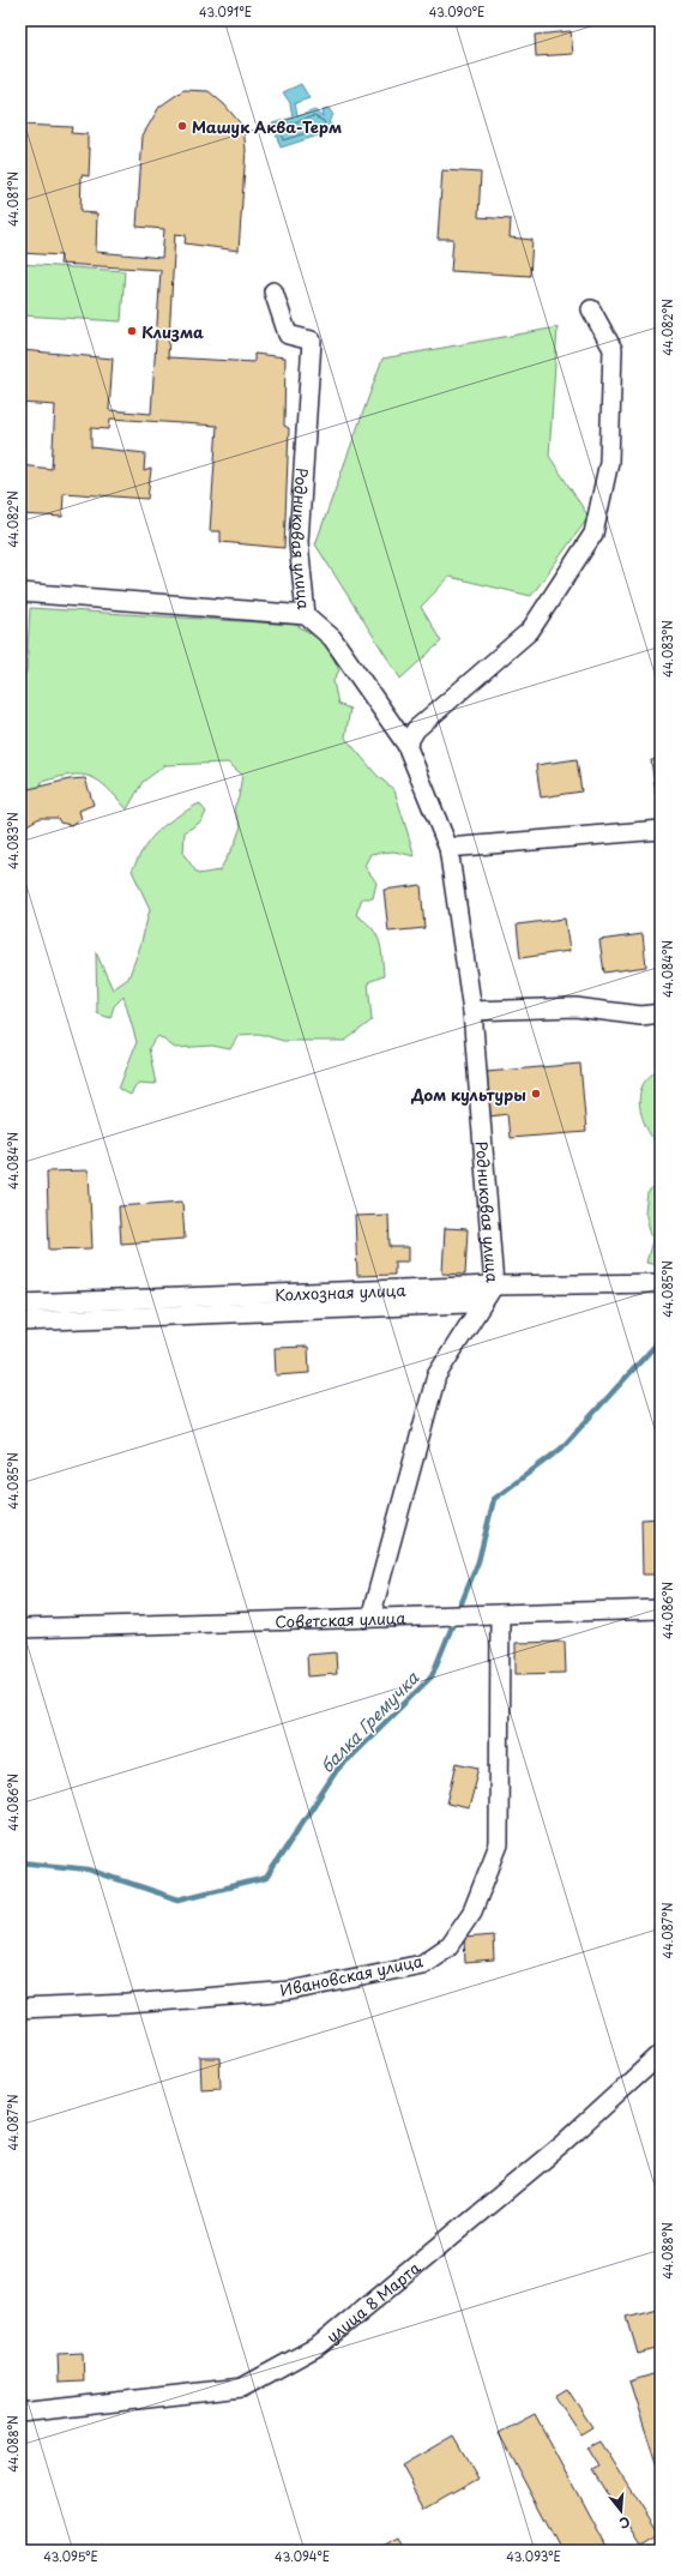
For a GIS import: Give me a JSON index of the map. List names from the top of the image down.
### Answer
{
  "streets": {
    "street": [
      "Родниковая улица",
      "Колхозная улица",
      "Советская улица",
      "Ивановская улица",
      "улица 8 Марта"
    ]
  },
  "crossings": [
    ["Родниковая улица", "Колхозная улица"],
    ["Родниковая улица", "Советская улица"],
    ["Советская улица", "Ивановская улица"]
  ],
  "water": ["балка Гремучка"],
  "places": ["Машук Аква-Терм", "Клизма", "Дом культуры"],
  "north": "bottom",
  "coordinates": [
    "43.091°E",
    "43.090°E",
    "44.081°N",
    "44.082°N",
    "44.083°N",
    "44.084°N",
    "44.085°N",
    "44.086°N",
    "44.087°N",
    "44.088°N",
    "43.095°E",
    "43.094°E",
    "43.093°E"
  ]
}
